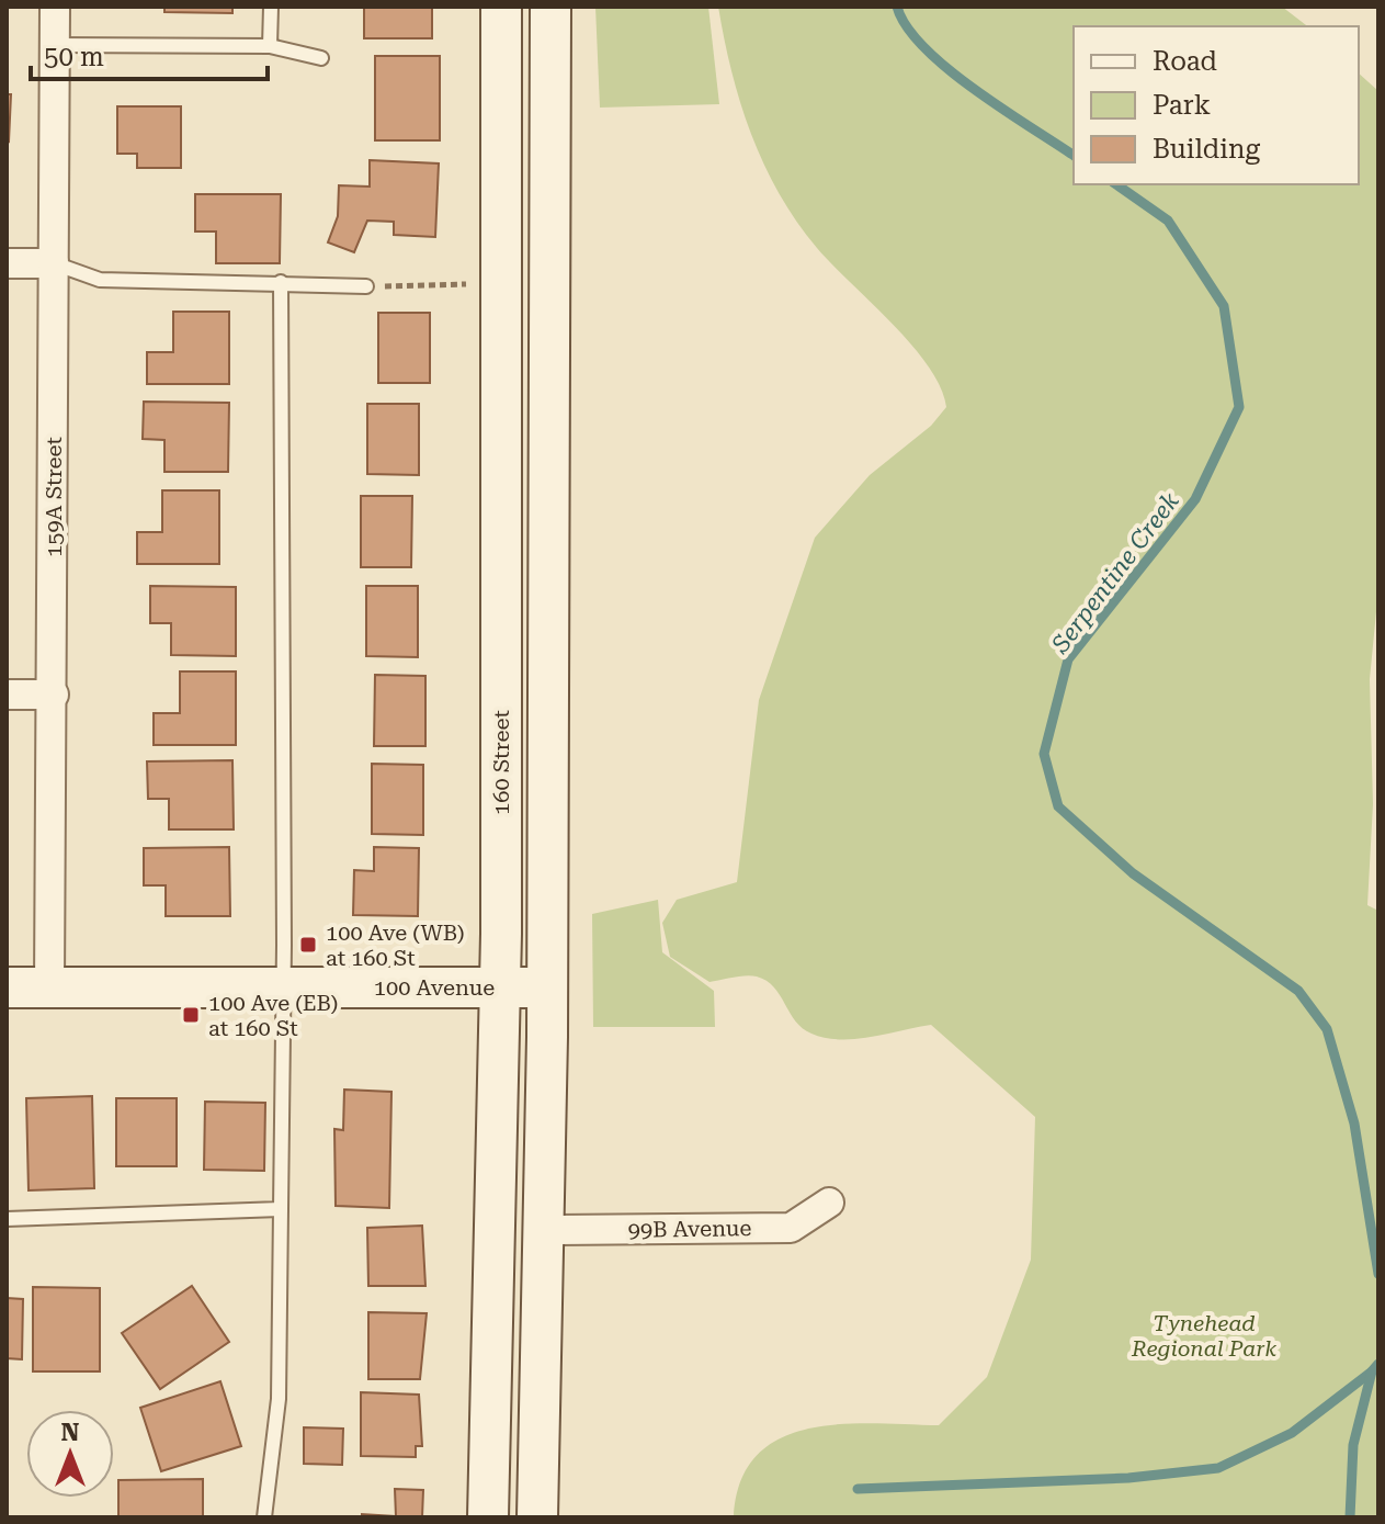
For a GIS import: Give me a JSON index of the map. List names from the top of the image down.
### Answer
{
  "streets": {
    "main road": ["160 Street", "100 Avenue"],
    "street": ["159A Street", "99B Avenue"]
  },
  "crossings": [
    ["159A Street", "100 Avenue"],
    ["160 Street", "100 Avenue"]
  ],
  "water": ["Serpentine Creek"],
  "parks": ["Tynehead Regional Park"],
  "places": {
    "transit": ["100 Ave (WB) at 160 St", "100 Ave (EB) at 160 St"]
  },
  "legend": ["Road", "Park", "Building"],
  "scale_bar": "50 m",
  "north": "top"
}
